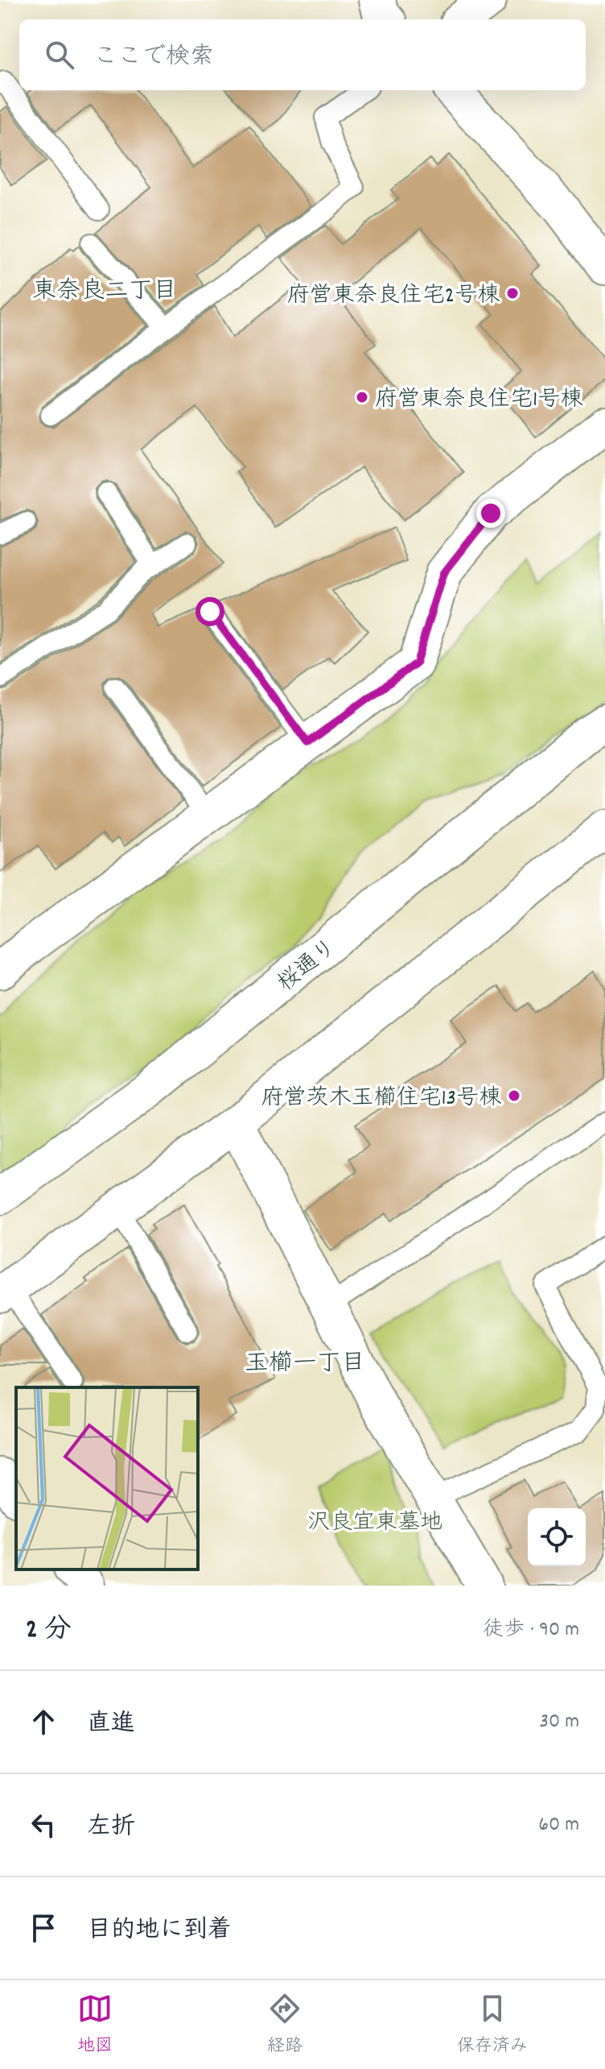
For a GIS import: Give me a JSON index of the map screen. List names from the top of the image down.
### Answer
{
  "streets": {
    "street": ["桜通り"]
  },
  "districts": ["東奈良二丁目", "玉櫛一丁目"],
  "parks": ["沢良宜東墓地"],
  "places": ["府営東奈良住宅2号棟", "府営東奈良住宅1号棟", "府営茨木玉櫛住宅13号棟"],
  "page": {
    "search": "ここで検索",
    "heading": ["2 分", "徒歩 · 90 m"],
    "list": [
      ["直進", "30 m"],
      ["左折", "60 m"],
      "目的地に到着"
    ],
    "nav": ["地図", "経路", "保存済み"]
  }
}
